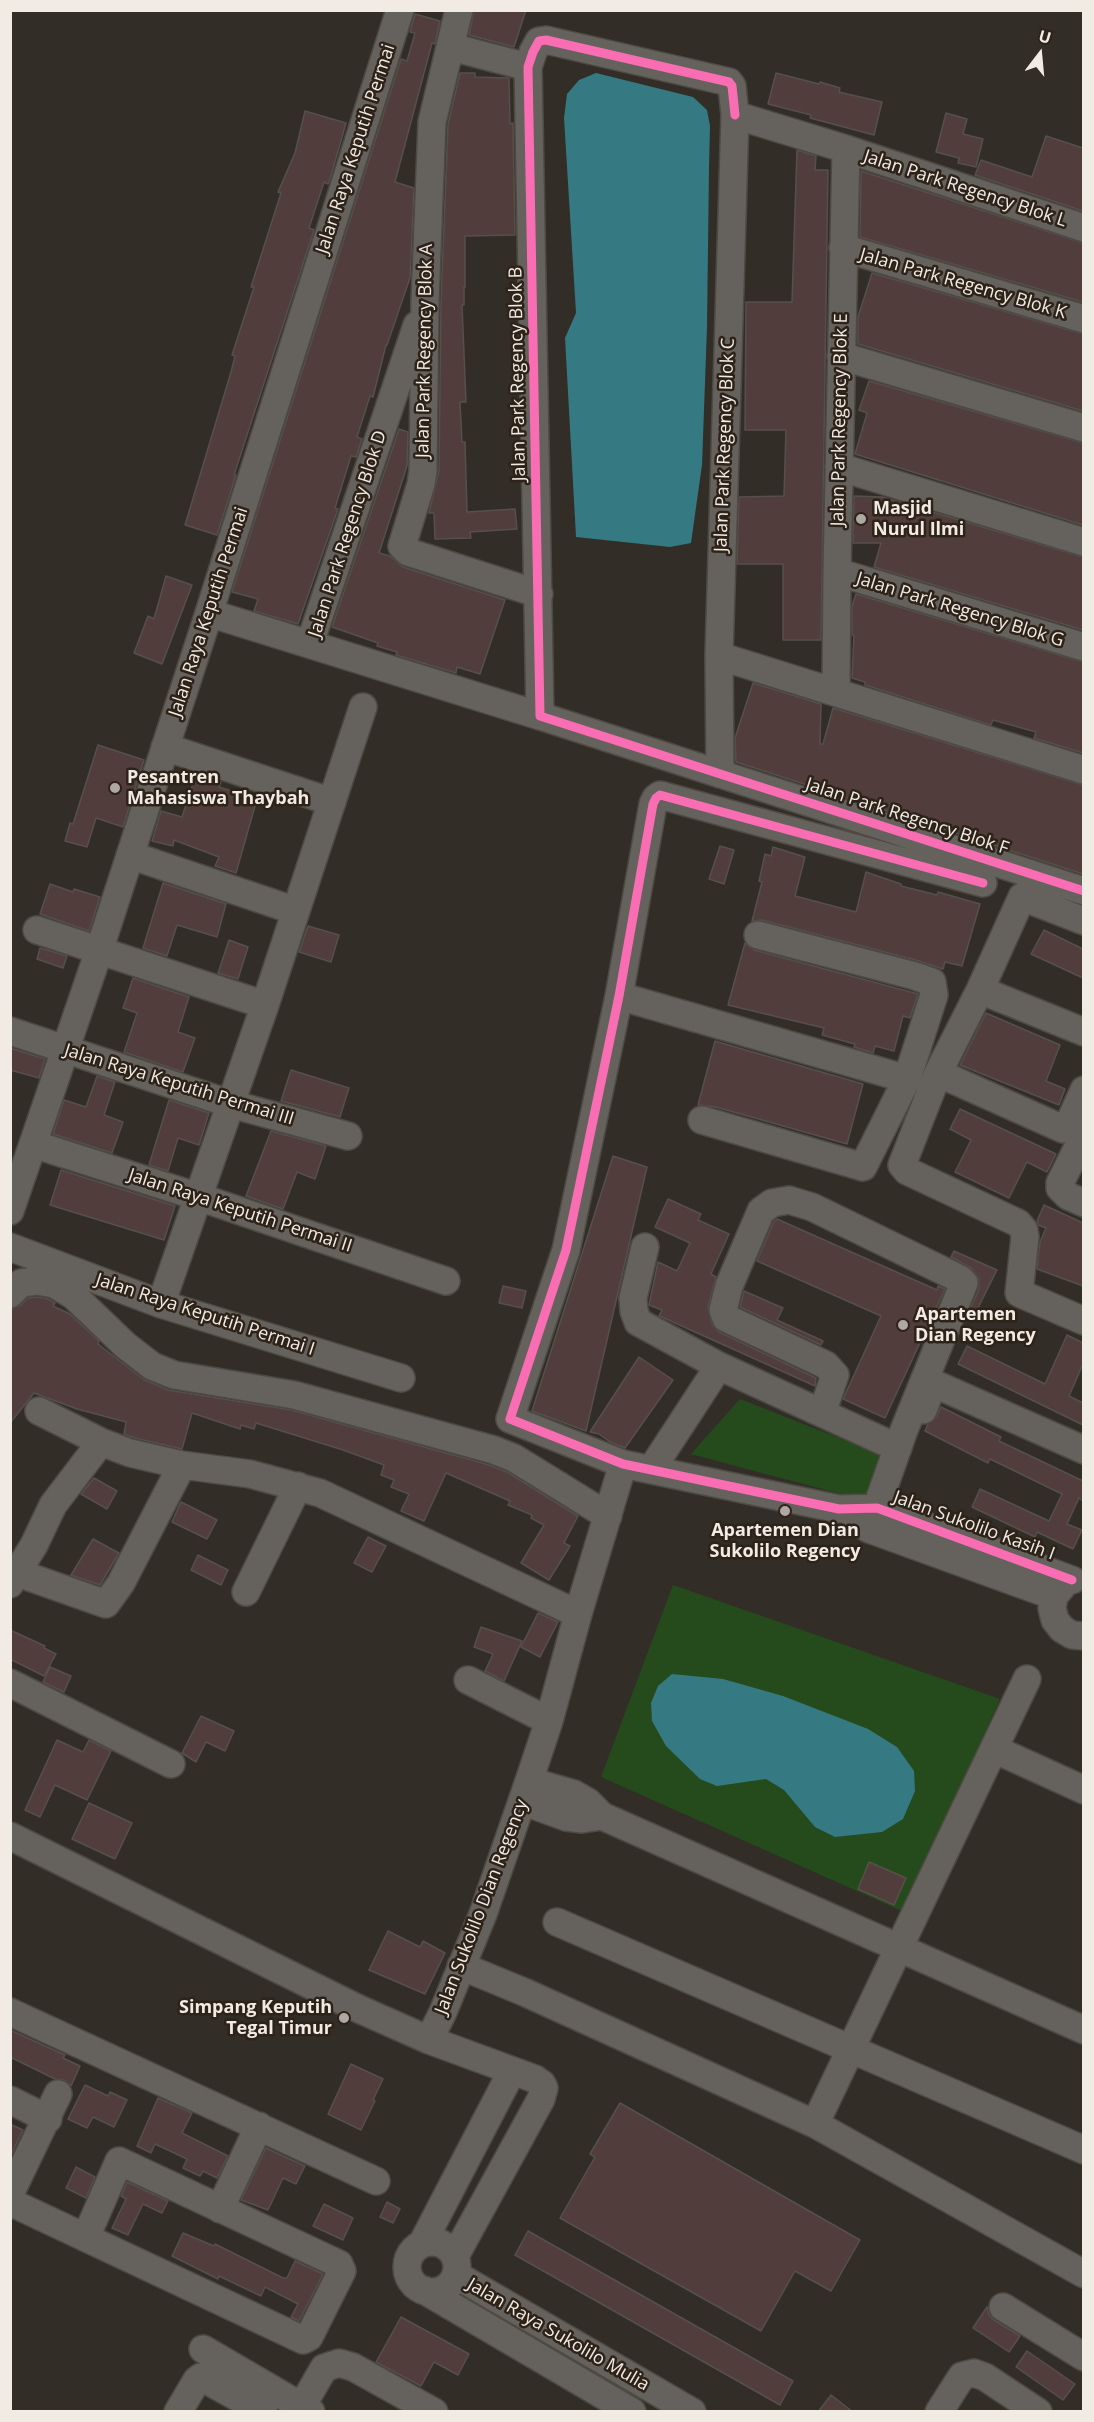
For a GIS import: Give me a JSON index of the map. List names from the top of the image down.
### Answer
{
  "streets": {
    "street": [
      "Jalan Raya Keputih Permai",
      "Jalan Park Regency Blok L",
      "Jalan Park Regency Blok K",
      "Jalan Park Regency Blok A",
      "Jalan Park Regency Blok B",
      "Jalan Park Regency Blok E",
      "Jalan Park Regency Blok C",
      "Jalan Park Regency Blok D",
      "Jalan Park Regency Blok G",
      "Jalan Park Regency Blok F",
      "Jalan Raya Keputih Permai III",
      "Jalan Raya Keputih Permai II",
      "Jalan Raya Keputih Permai I",
      "Jalan Sukolilo Kasih I",
      "Jalan Sukolilo Dian Regency",
      "Jalan Raya Sukolilo Mulia"
    ]
  },
  "crossings": [
    ["Jalan Raya Keputih Permai", "Jalan Raya Keputih Permai III"],
    ["Jalan Raya Keputih Permai", "Jalan Raya Keputih Permai II"],
    ["Jalan Park Regency Blok L", "Jalan Park Regency Blok E"],
    ["Jalan Park Regency Blok K", "Jalan Park Regency Blok E"],
    ["Jalan Park Regency Blok A", "Jalan Park Regency Blok B"],
    ["Jalan Park Regency Blok A", "Jalan Park Regency Blok D"],
    ["Jalan Park Regency Blok B", "Jalan Park Regency Blok C"],
    ["Jalan Park Regency Blok B", "Jalan Park Regency Blok D"],
    ["Jalan Park Regency Blok E", "Jalan Park Regency Blok G"],
    ["Jalan Park Regency Blok C", "Jalan Park Regency Blok F"],
    ["Jalan Sukolilo Kasih I", "Jalan Sukolilo Dian Regency"]
  ],
  "places": [
    "Masjid Nurul Ilmi",
    "Pesantren Mahasiswa Thaybah",
    "Apartemen Dian Regency",
    "Apartemen Dian Sukolilo Regency",
    "Simpang Keputih Tegal Timur"
  ],
  "north": "top"
}
